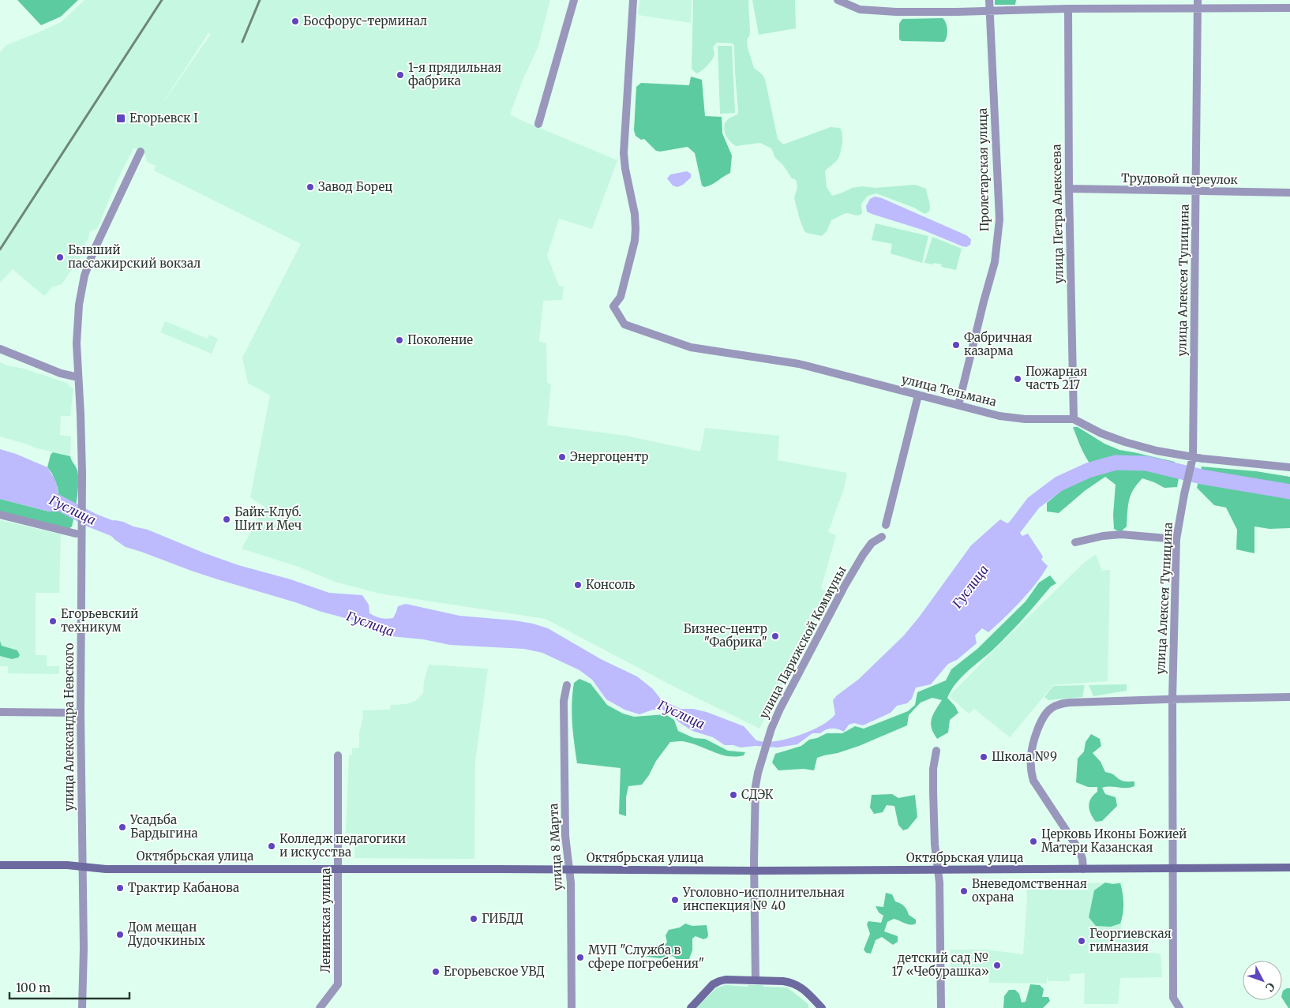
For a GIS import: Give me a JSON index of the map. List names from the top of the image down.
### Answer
{
  "streets": {
    "street": [
      "Пролетарская улица",
      "Трудовой переулок",
      "улица Петра Алексеева",
      "улица Алексея Тупицина",
      "улица Тельмана",
      "улица Парижской Коммуны",
      "улица Александра Невского",
      "улица 8 Марта",
      "Октябрьская улица",
      "Ленинская улица"
    ]
  },
  "crossings": [
    ["Пролетарская улица", "улица Тельмана"],
    ["Трудовой переулок", "улица Петра Алексеева"],
    ["Трудовой переулок", "улица Алексея Тупицина"],
    ["улица Петра Алексеева", "улица Тельмана"],
    ["улица Алексея Тупицина", "улица Тельмана"],
    ["улица Алексея Тупицина", "Октябрьская улица"],
    ["улица Парижской Коммуны", "Октябрьская улица"],
    ["улица Александра Невского", "Октябрьская улица"],
    ["улица 8 Марта", "Октябрьская улица"],
    ["Октябрьская улица", "Ленинская улица"]
  ],
  "water": ["Гуслица"],
  "places": {
    "other": [
      "Босфорус-терминал",
      "1-я прядильная фабрика",
      "Завод Борец",
      "Бывший пассажирский вокзал",
      "Поколение",
      "Фабричная казарма",
      "Пожарная часть 217",
      "Энергоцентр",
      "Байк-Клуб. Шит и Меч",
      "Консоль",
      "Егорьевский техникум",
      "Бизнес-центр \"Фабрика\"",
      "Школа №9",
      "СДЭК",
      "Усадьба Бардыгина",
      "Церковь Иконы Божией Матери Казанская",
      "Колледж педагогики и искусства",
      "Трактир Кабанова",
      "Вневедомственная охрана",
      "Уголовно-исполнительная инспекция № 40",
      "ГИБДД",
      "Дом мещан Дудочкиных",
      "Георгиевская гимназия",
      "МУП \"Служба в сфере погребения\"",
      "детский сад № 17 «Чебурашка»",
      "Егорьевское УВД"
    ],
    "transit": ["Егорьевск I"]
  },
  "scale_bar": "100 m",
  "north": "bottom right"
}
